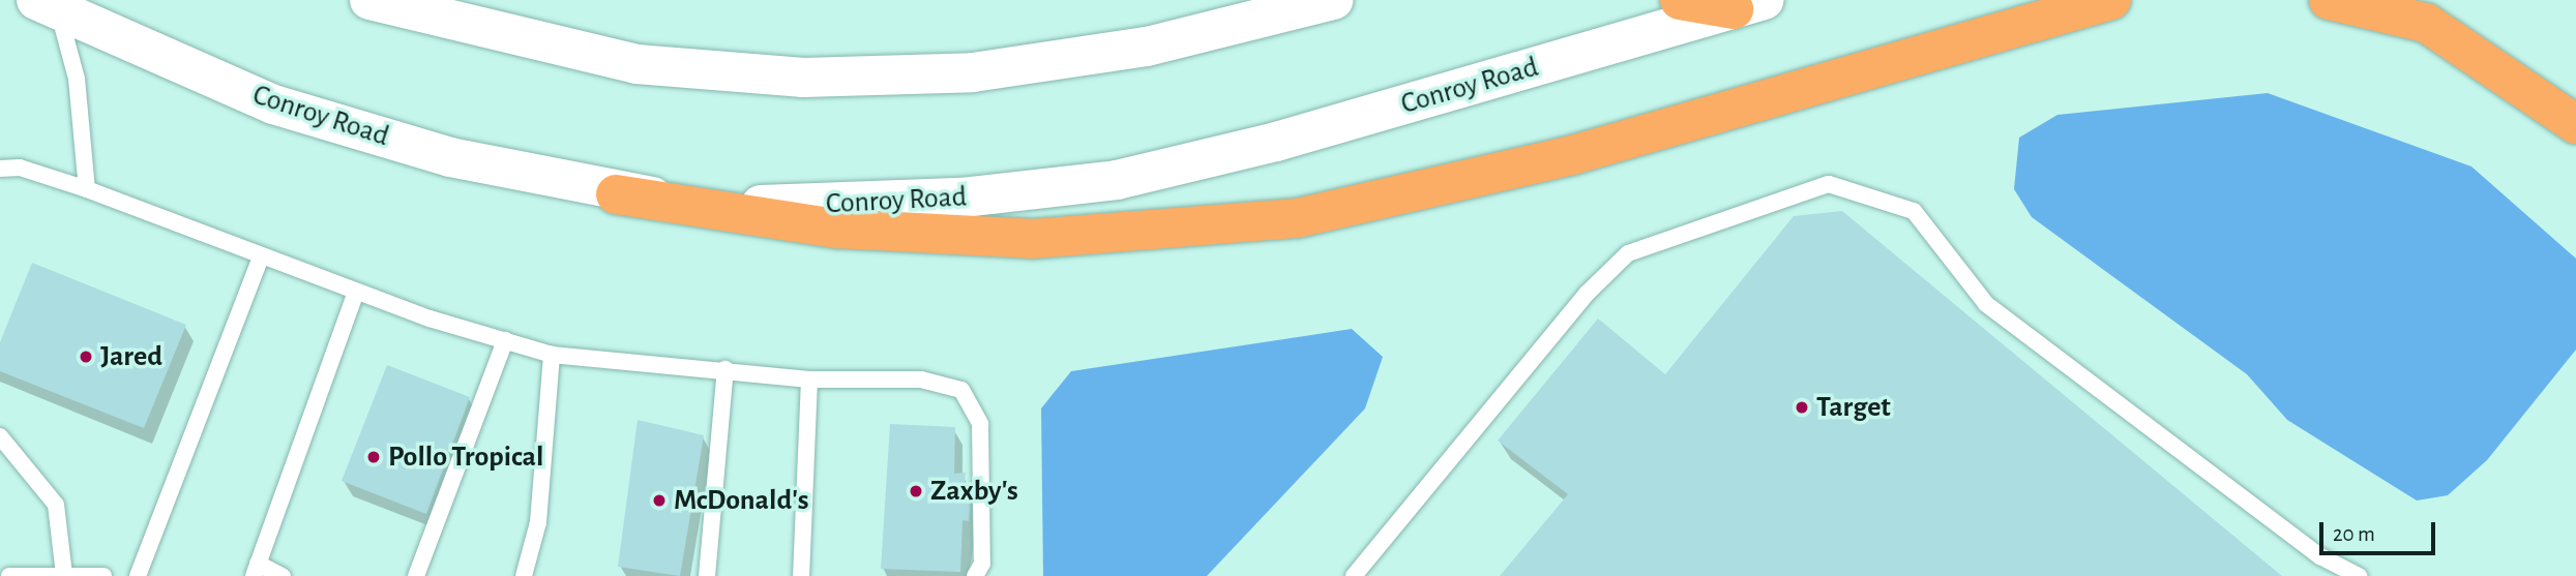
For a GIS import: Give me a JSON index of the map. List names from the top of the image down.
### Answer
{
  "streets": {
    "main road": ["Conroy Road"]
  },
  "places": [
    "Jared",
    "Target",
    "Pollo Tropical",
    "Zaxby's",
    "McDonald's"
  ],
  "scale_bar": "20 m"
}
